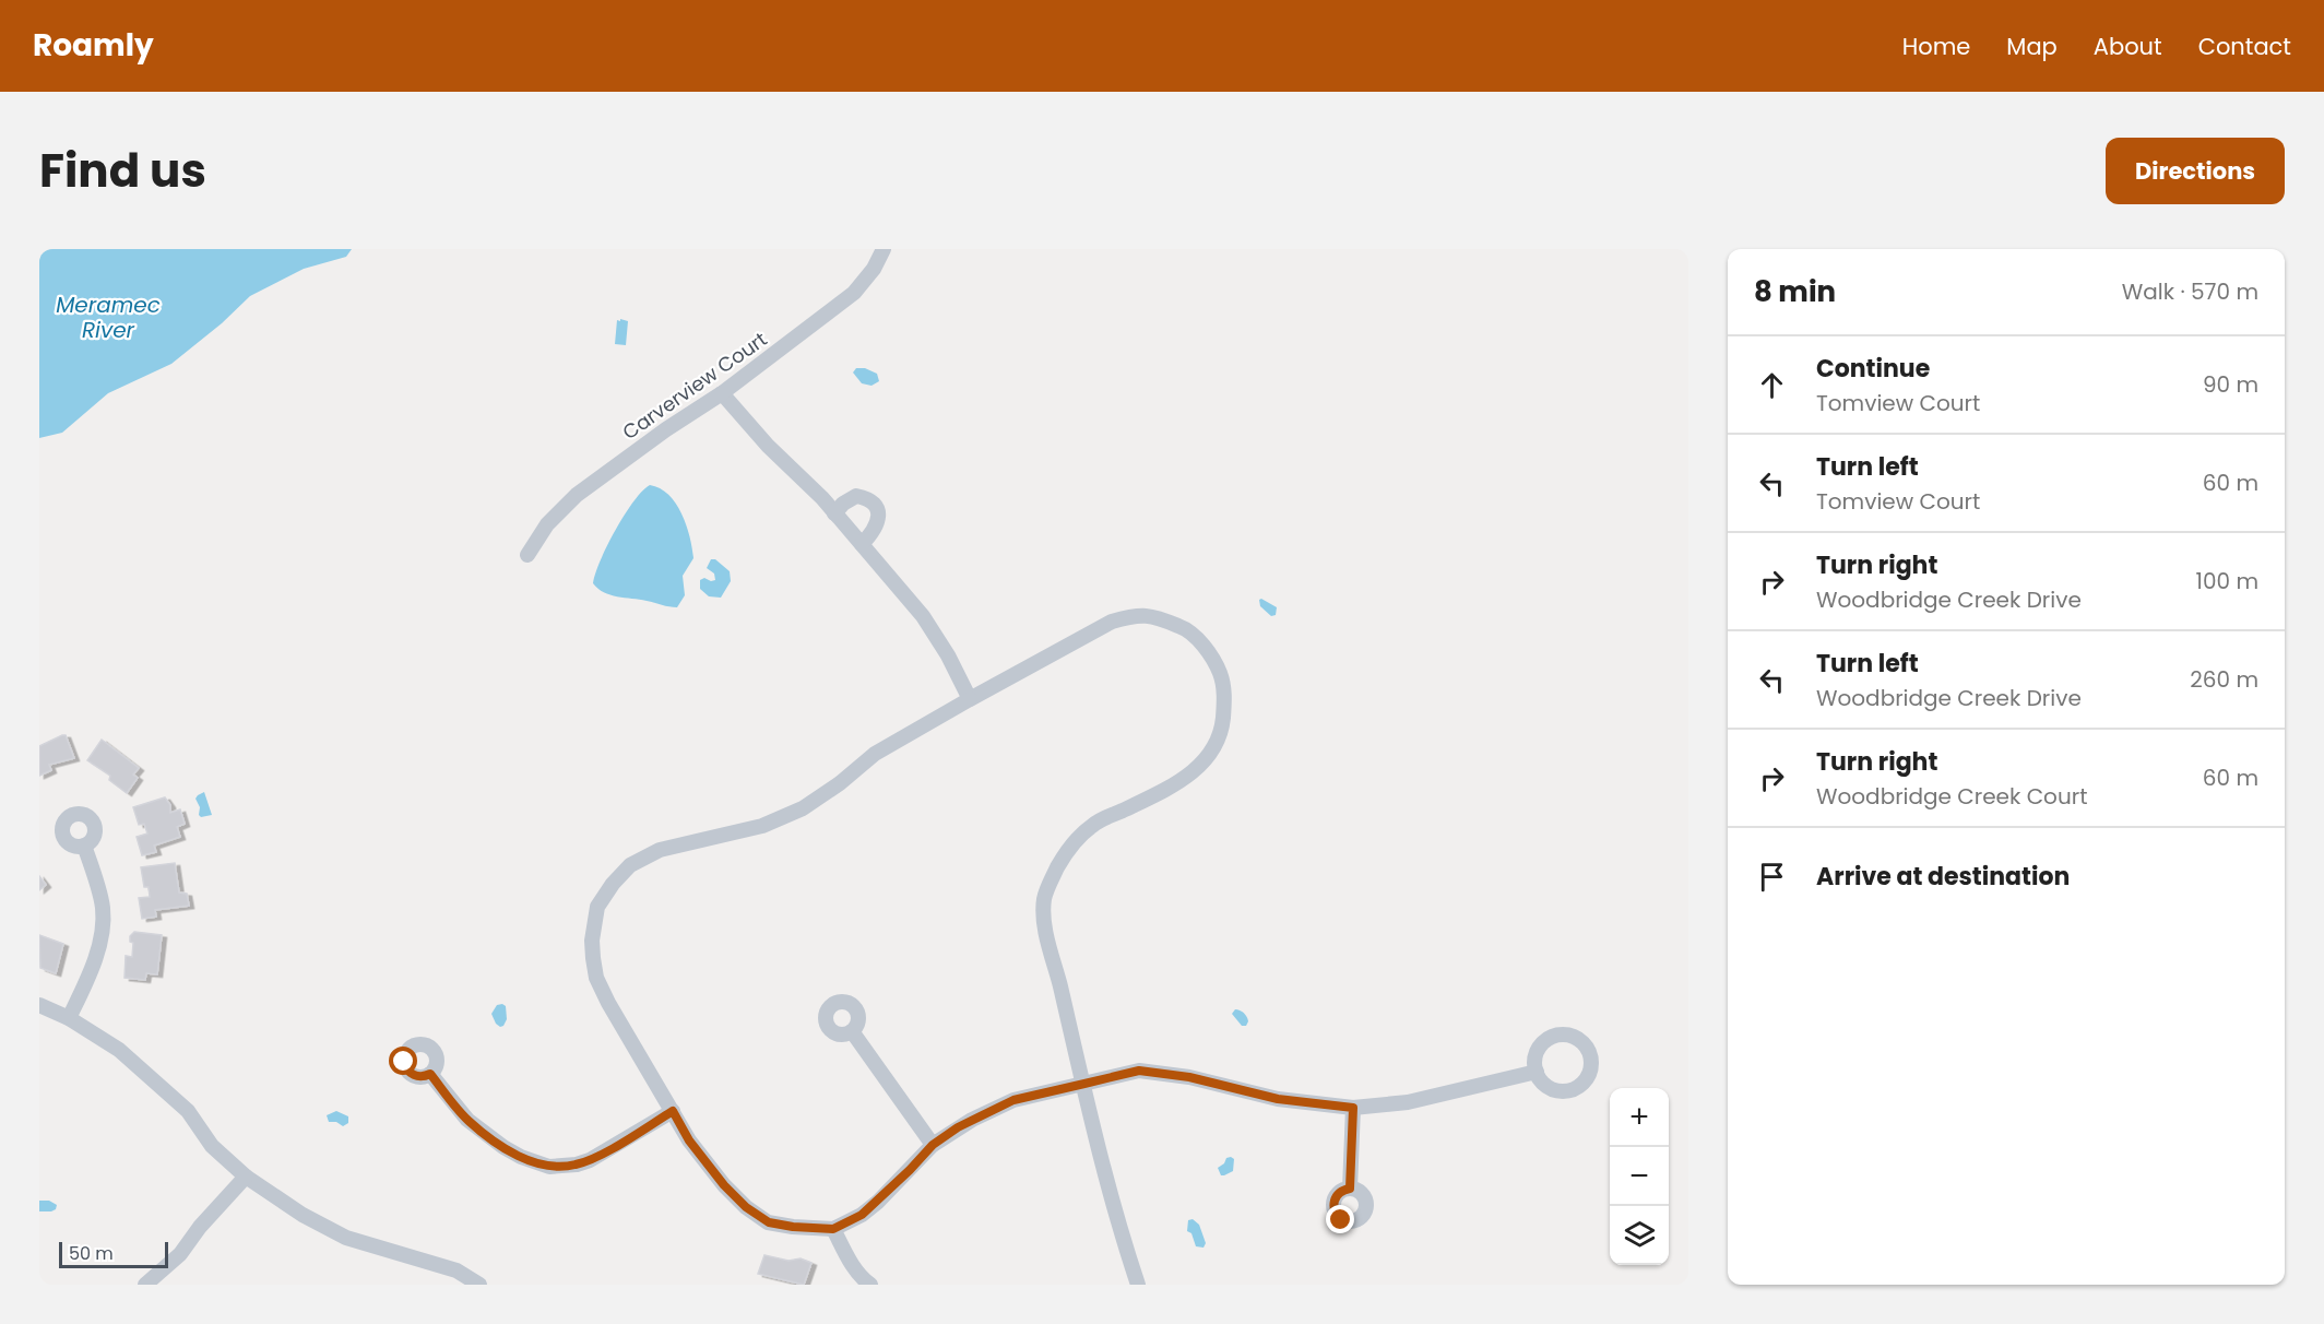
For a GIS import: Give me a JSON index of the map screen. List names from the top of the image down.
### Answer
{
  "streets": {
    "street": ["Carverview Court"]
  },
  "water": ["Meramec River"],
  "scale_bar": "50 m",
  "page": {
    "header": "Roamly",
    "nav": [
      "Home",
      "Map",
      "About",
      "Contact"
    ],
    "title": "Find us",
    "buttons": "Directions",
    "heading": ["8 min", "Walk · 570 m"],
    "list": [
      ["Continue", "Tomview Court", "90 m"],
      ["Turn left", "Tomview Court", "60 m"],
      ["Turn right", "Woodbridge Creek Drive", "100 m"],
      ["Turn left", "Woodbridge Creek Drive", "260 m"],
      ["Turn right", "Woodbridge Creek Court", "60 m"],
      "Arrive at destination"
    ],
    "map_buttons": ["+", "−"],
    "scale": "50 m"
  }
}
